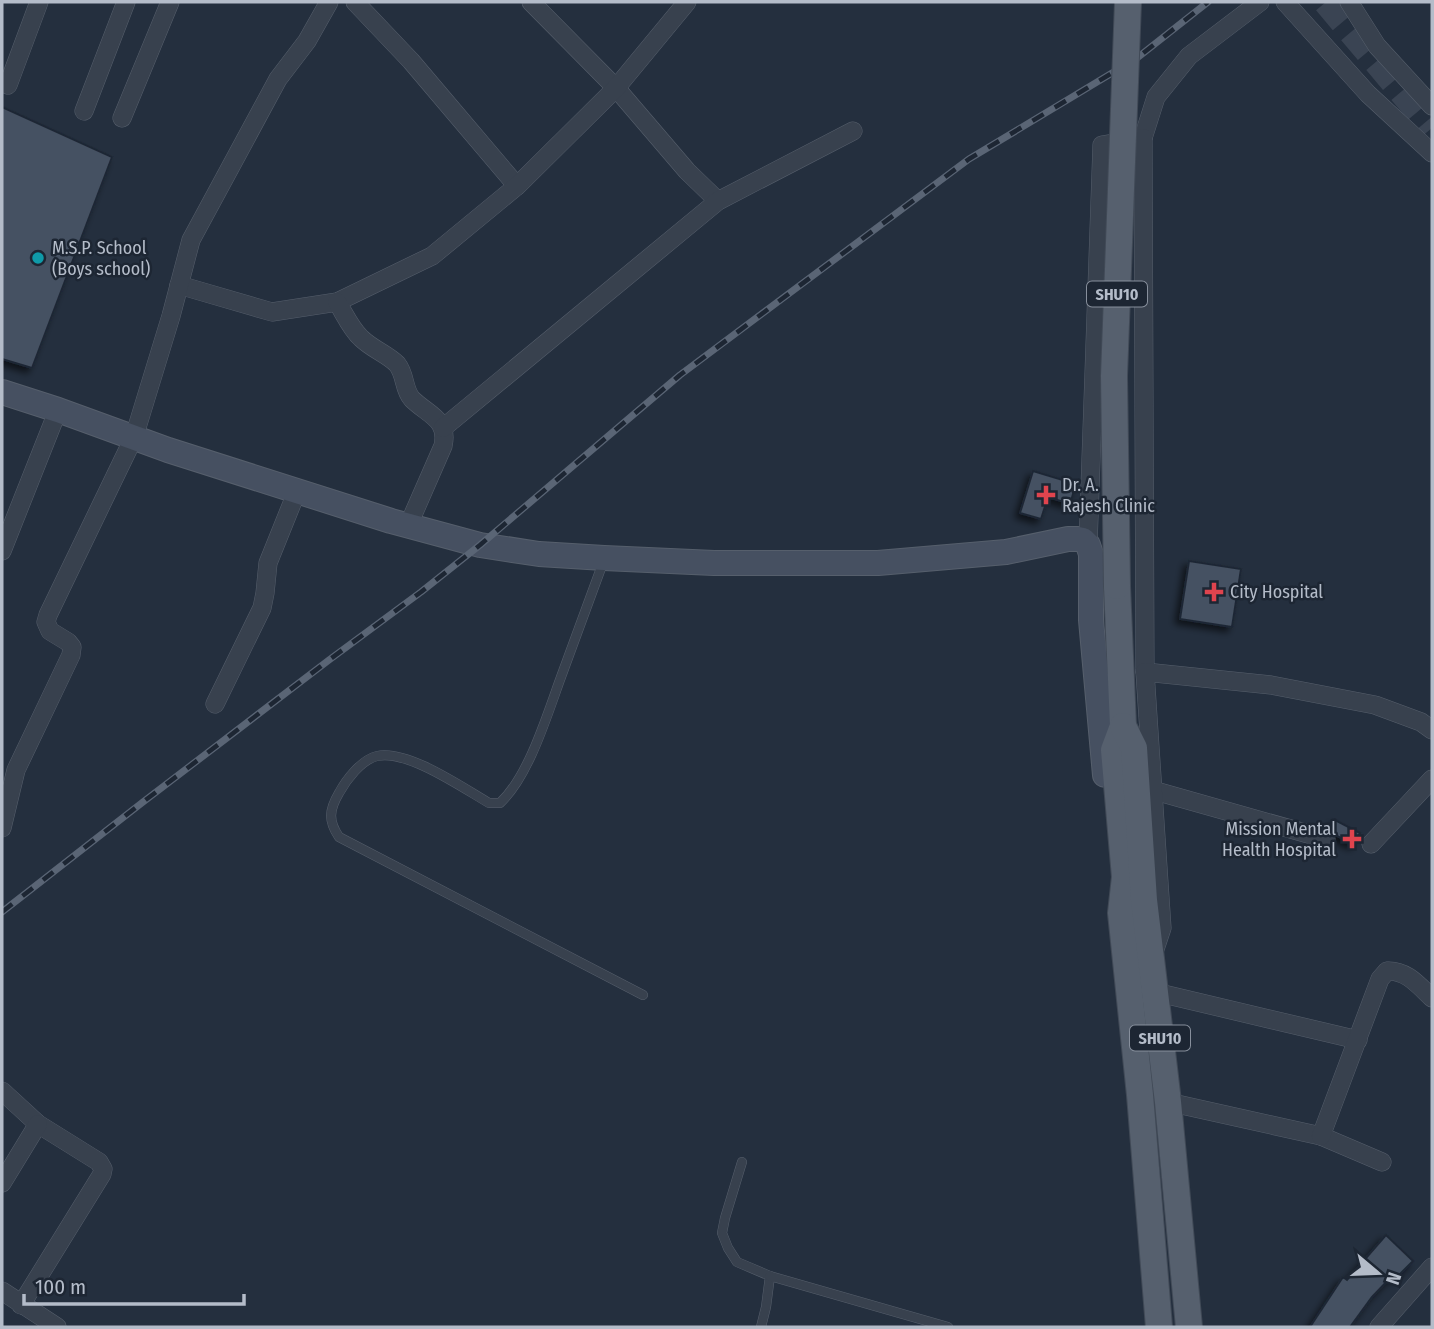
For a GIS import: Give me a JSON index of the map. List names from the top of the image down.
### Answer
{
  "streets": {
    "main road": ["SHU10"]
  },
  "places": {
    "other": ["M.S.P. School (Boys school)"],
    "health": ["Dr. A. Rajesh Clinic", "City Hospital", "Mission Mental Health Hospital"]
  },
  "scale_bar": "100 m",
  "north": "right"
}
